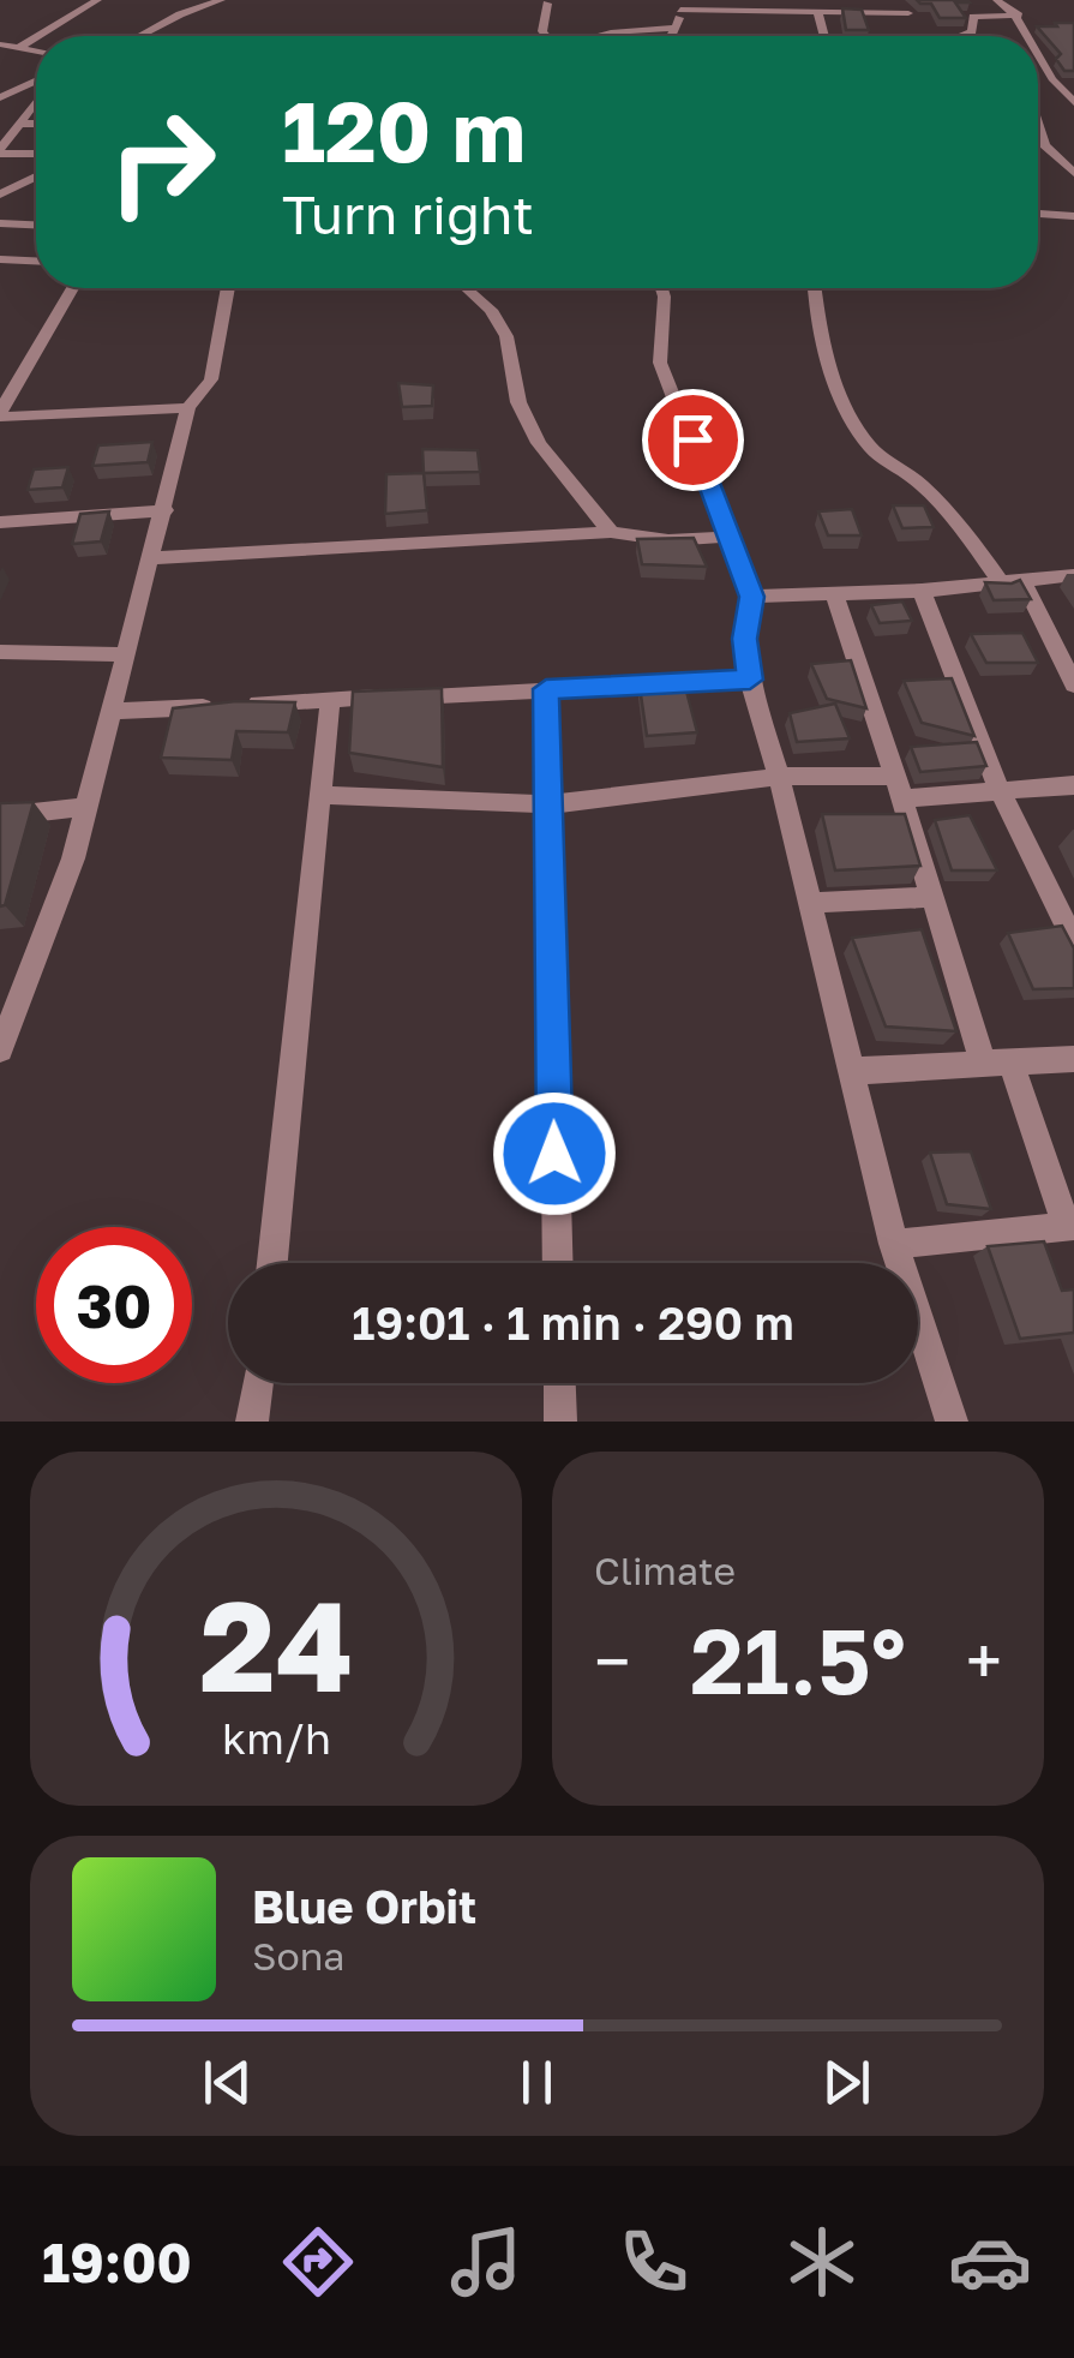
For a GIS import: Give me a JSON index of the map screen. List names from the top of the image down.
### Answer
{
  "page": {
    "turn": ["120 m", "Turn right"],
    "limit": "30",
    "trip": "19:01 · 1 min · 290 m",
    "tile": "Climate",
    "heat": ["−", "21.5°", "+"],
    "song": ["Blue Orbit", "Sona"],
    "tabs": "19:00",
    "gauge": ["24", "km/h"]
  }
}
